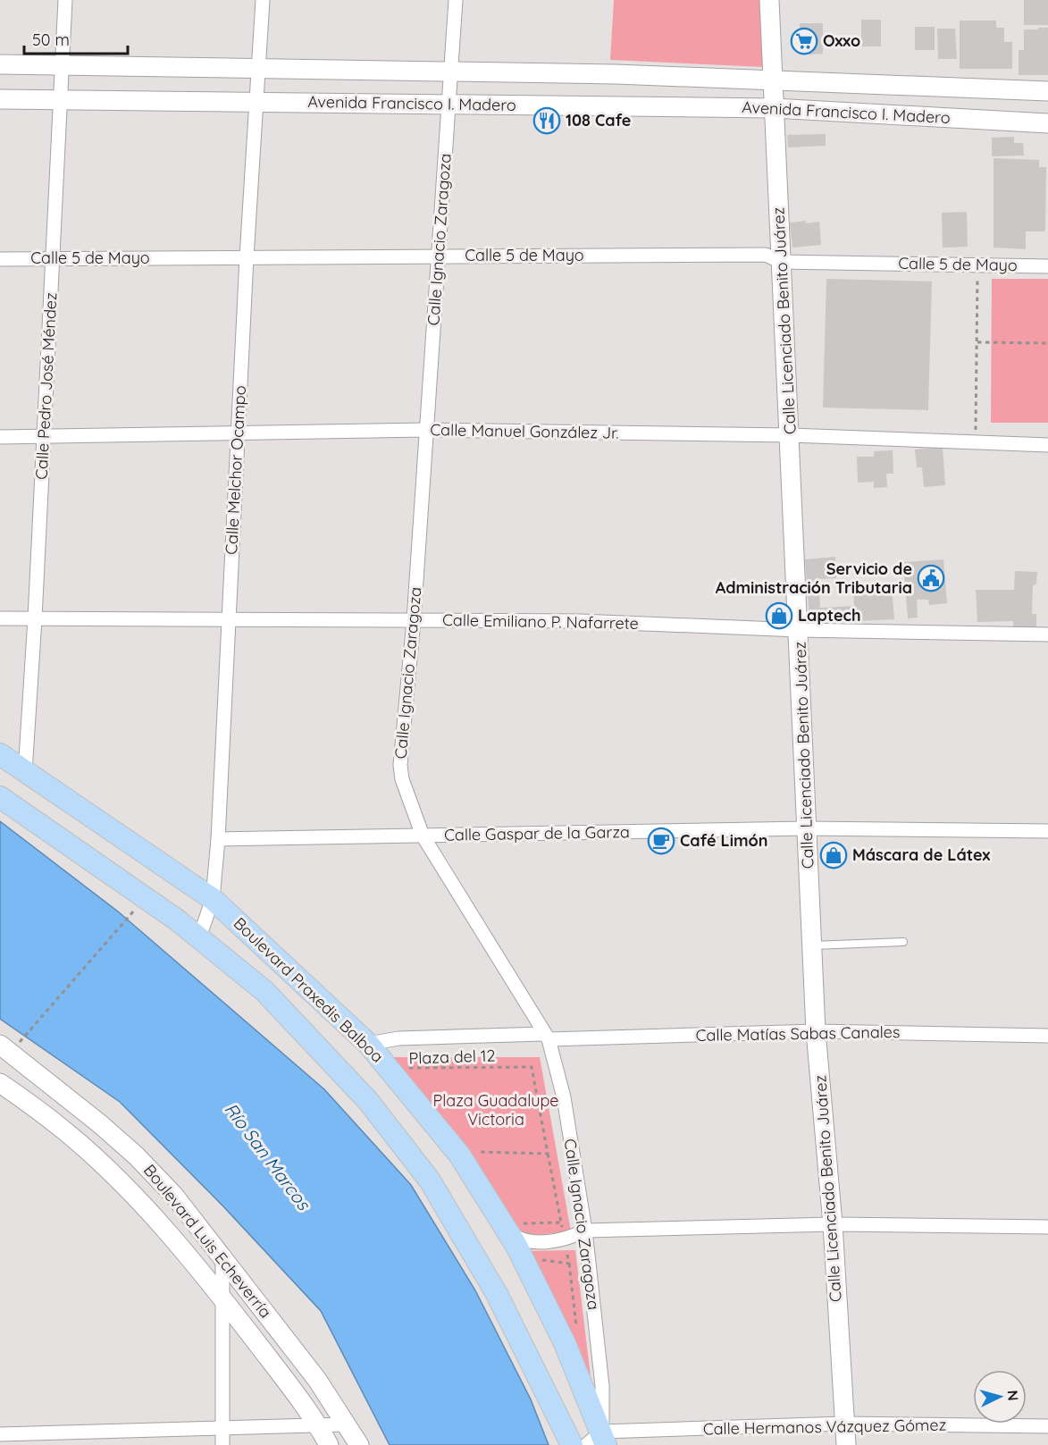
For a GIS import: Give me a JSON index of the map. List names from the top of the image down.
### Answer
{
  "streets": {
    "main road": [
      "Avenida Francisco I. Madero",
      "Calle Licenciado Benito Juárez",
      "Boulevard Praxedis Balboa",
      "Boulevard Luis Echeverría"
    ],
    "street": [
      "Calle Ignacio Zaragoza",
      "Calle 5 de Mayo",
      "Calle Pedro José Méndez",
      "Calle Manuel González Jr.",
      "Calle Melchor Ocampo",
      "Calle Emiliano P. Nafarrete",
      "Calle Gaspar de la Garza",
      "Calle Matías Sabas Canales",
      "Calle Hermanos Vázquez Gómez"
    ],
    "path": ["Plaza del 12"]
  },
  "crossings": [
    ["Avenida Francisco I. Madero", "Calle Ignacio Zaragoza"],
    ["Avenida Francisco I. Madero", "Calle Licenciado Benito Juárez"],
    ["Avenida Francisco I. Madero", "Calle Pedro José Méndez"],
    ["Avenida Francisco I. Madero", "Calle Melchor Ocampo"],
    ["Calle Ignacio Zaragoza", "Calle 5 de Mayo"],
    ["Calle Ignacio Zaragoza", "Calle Manuel González Jr."],
    ["Calle Ignacio Zaragoza", "Calle Emiliano P. Nafarrete"],
    ["Calle Ignacio Zaragoza", "Calle Gaspar de la Garza"],
    ["Calle Ignacio Zaragoza", "Boulevard Praxedis Balboa"],
    ["Calle Ignacio Zaragoza", "Calle Matías Sabas Canales"],
    ["Calle Ignacio Zaragoza", "Calle Hermanos Vázquez Gómez"],
    ["Calle 5 de Mayo", "Calle Licenciado Benito Juárez"],
    ["Calle 5 de Mayo", "Calle Pedro José Méndez"],
    ["Calle 5 de Mayo", "Calle Melchor Ocampo"],
    ["Calle Licenciado Benito Juárez", "Calle Manuel González Jr."],
    ["Calle Licenciado Benito Juárez", "Calle Emiliano P. Nafarrete"],
    ["Calle Licenciado Benito Juárez", "Calle Gaspar de la Garza"],
    ["Calle Licenciado Benito Juárez", "Calle Matías Sabas Canales"],
    ["Calle Licenciado Benito Juárez", "Calle Hermanos Vázquez Gómez"],
    ["Calle Pedro José Méndez", "Calle Manuel González Jr."],
    ["Calle Pedro José Méndez", "Calle Emiliano P. Nafarrete"],
    ["Calle Pedro José Méndez", "Boulevard Praxedis Balboa"],
    ["Calle Manuel González Jr.", "Calle Melchor Ocampo"],
    ["Calle Melchor Ocampo", "Calle Emiliano P. Nafarrete"],
    ["Calle Melchor Ocampo", "Calle Gaspar de la Garza"],
    ["Calle Melchor Ocampo", "Boulevard Praxedis Balboa"],
    ["Boulevard Praxedis Balboa", "Calle Matías Sabas Canales"],
    ["Boulevard Praxedis Balboa", "Calle Hermanos Vázquez Gómez"]
  ],
  "water": ["Río San Marcos"],
  "parks": ["Plaza Guadalupe Victoria"],
  "places": {
    "supermarket": ["Oxxo"],
    "restaurant": ["108 Cafe"],
    "public building": ["Servicio de Administración Tributaria"],
    "shop": ["Laptech", "Máscara de Látex"],
    "cafe": ["Café Limón"]
  },
  "scale_bar": "50 m",
  "north": "right"
}
